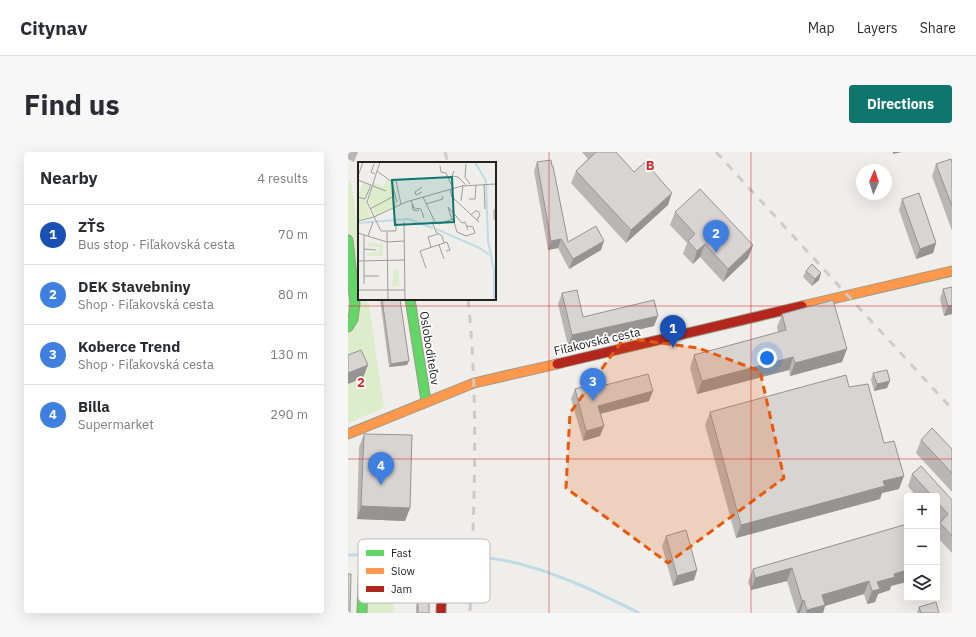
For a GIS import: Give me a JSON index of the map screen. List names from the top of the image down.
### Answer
{
  "streets": {
    "street": ["Fiľakovská cesta", "Osloboditeľov"]
  },
  "crossings": [
    ["Fiľakovská cesta", "Osloboditeľov"]
  ],
  "legend": ["Fast", "Slow", "Jam"],
  "north": "top",
  "page": {
    "header": "Citynav",
    "nav": ["Map", "Layers", "Share"],
    "buttons": "Directions",
    "title": "Find us",
    "heading": ["Nearby", "4 results"],
    "list": [
      {
        "mark": "1",
        "name": "ZŤS",
        "note": "Bus stop · Fiľakovská cesta",
        "value": "70 m"
      },
      {
        "mark": "2",
        "name": "DEK Stavebniny",
        "note": "Shop · Fiľakovská cesta",
        "value": "80 m"
      },
      {
        "mark": "3",
        "name": "Koberce Trend",
        "note": "Shop · Fiľakovská cesta",
        "value": "130 m"
      },
      {
        "mark": "4",
        "name": "Billa",
        "note": "Supermarket",
        "value": "290 m"
      }
    ],
    "pins": [
      "2",
      "1",
      "3",
      "4"
    ],
    "map_buttons": ["+", "−"]
  },
  "grid": {
    "columns": ["B"],
    "rows": ["2"]
  }
}
